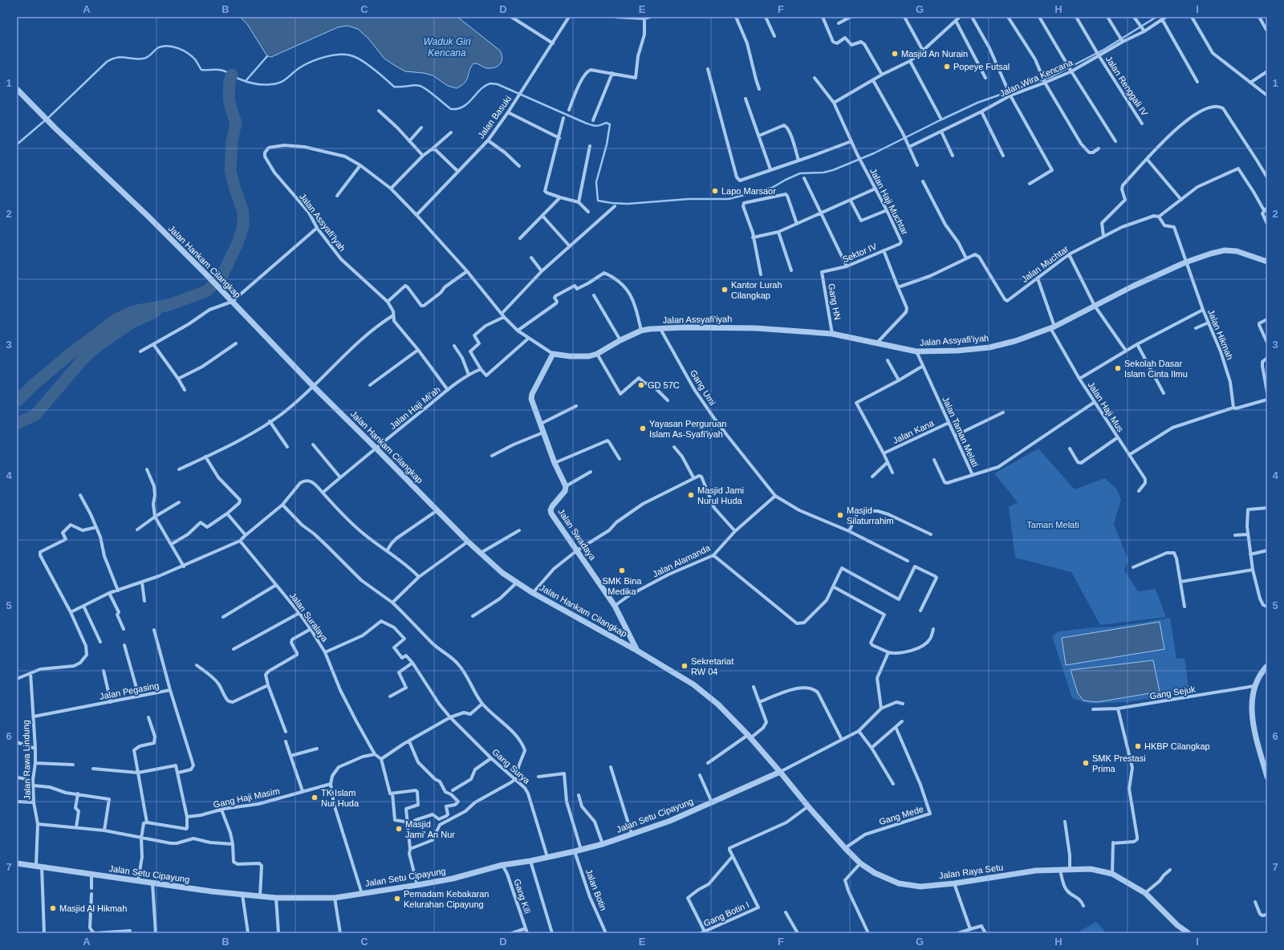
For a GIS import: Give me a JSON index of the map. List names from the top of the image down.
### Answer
{
  "streets": {
    "street": [
      "Jalan Wira Kencana",
      "Jalan Renggali IV",
      "Jalan Basuki",
      "Jalan Haji Muchtar",
      "Jalan Assyafi'Iyah",
      "Sektor IV",
      "Jalan Hankam Cilangkap",
      "Jalan Muchtar",
      "Gang HN",
      "Jalan Assyafi'iyah",
      "Jalan Hikmah",
      "Gang Umi",
      "Jalan Haji Mus",
      "Jalan Haji Mi'ah",
      "Jalan Kana",
      "Jalan Taman Melati",
      "Jalan Swadaya",
      "Jalan Alamanda",
      "Jalan Suralaya",
      "Jalan Pegasing",
      "Gang Sejuk",
      "Jalan Rawa Lindung",
      "Gang Surya",
      "Gang Haji Masim",
      "Jalan Setu Cipayung",
      "Gang Mede",
      "Jalan Raya Setu",
      "Jalan Botin",
      "Gang Kili",
      "Gang Botin I"
    ]
  },
  "crossings": [
    ["Jalan Wira Kencana", "Jalan Renggali IV"],
    ["Jalan Basuki", "Jalan Assyafi'Iyah"],
    ["Jalan Haji Muchtar", "Sektor IV"],
    ["Jalan Assyafi'Iyah", "Jalan Assyafi'iyah"],
    ["Jalan Assyafi'Iyah", "Jalan Haji Mi'ah"],
    ["Sektor IV", "Gang HN"],
    ["Jalan Hankam Cilangkap", "Jalan Haji Mi'ah"],
    ["Jalan Hankam Cilangkap", "Jalan Swadaya"],
    ["Jalan Hankam Cilangkap", "Jalan Setu Cipayung"],
    ["Jalan Hankam Cilangkap", "Jalan Raya Setu"],
    ["Jalan Muchtar", "Jalan Hikmah"],
    ["Jalan Muchtar", "Jalan Haji Mus"],
    ["Gang HN", "Jalan Assyafi'iyah"],
    ["Jalan Assyafi'iyah", "Jalan Hikmah"],
    ["Jalan Assyafi'iyah", "Gang Umi"],
    ["Jalan Assyafi'iyah", "Jalan Haji Mus"],
    ["Jalan Assyafi'iyah", "Jalan Taman Melati"],
    ["Gang Umi", "Jalan Alamanda"],
    ["Jalan Haji Mus", "Jalan Taman Melati"],
    ["Jalan Kana", "Jalan Taman Melati"],
    ["Jalan Swadaya", "Jalan Alamanda"],
    ["Jalan Pegasing", "Jalan Rawa Lindung"],
    ["Jalan Rawa Lindung", "Jalan Setu Cipayung"],
    ["Gang Surya", "Jalan Setu Cipayung"],
    ["Jalan Setu Cipayung", "Jalan Raya Setu"],
    ["Jalan Setu Cipayung", "Jalan Botin"],
    ["Jalan Setu Cipayung", "Gang Kili"],
    ["Gang Mede", "Jalan Raya Setu"]
  ],
  "water": ["Waduk Giri Kencana"],
  "parks": ["Taman Melati"],
  "places": [
    "Masjid An Nurain",
    "Popeye Futsal",
    "Lapo Marsaor",
    "Kantor Lurah Cilangkap",
    "Sekolah Dasar Islam Cinta Ilmu",
    "GD 57C",
    "Yayasan Perguruan Islam As-Syafi'iyah",
    "Masjid Jami Nurul Huda",
    "Masjid Silaturrahim",
    "SMK Bina Medika",
    "Sekretariat RW 04",
    "HKBP Cilangkap",
    "SMK Prestasi Prima",
    "TK Islam Nur Huda",
    "Masjid Jami' An Nur",
    "Pemadam Kebakaran Kelurahan Cipayung",
    "Masjid Al Hikmah"
  ],
  "grid": {
    "columns": [
      "A",
      "B",
      "C",
      "D",
      "E",
      "F",
      "G",
      "H",
      "I"
    ],
    "rows": [
      "1",
      "2",
      "3",
      "4",
      "5",
      "6",
      "7"
    ]
  }
}
